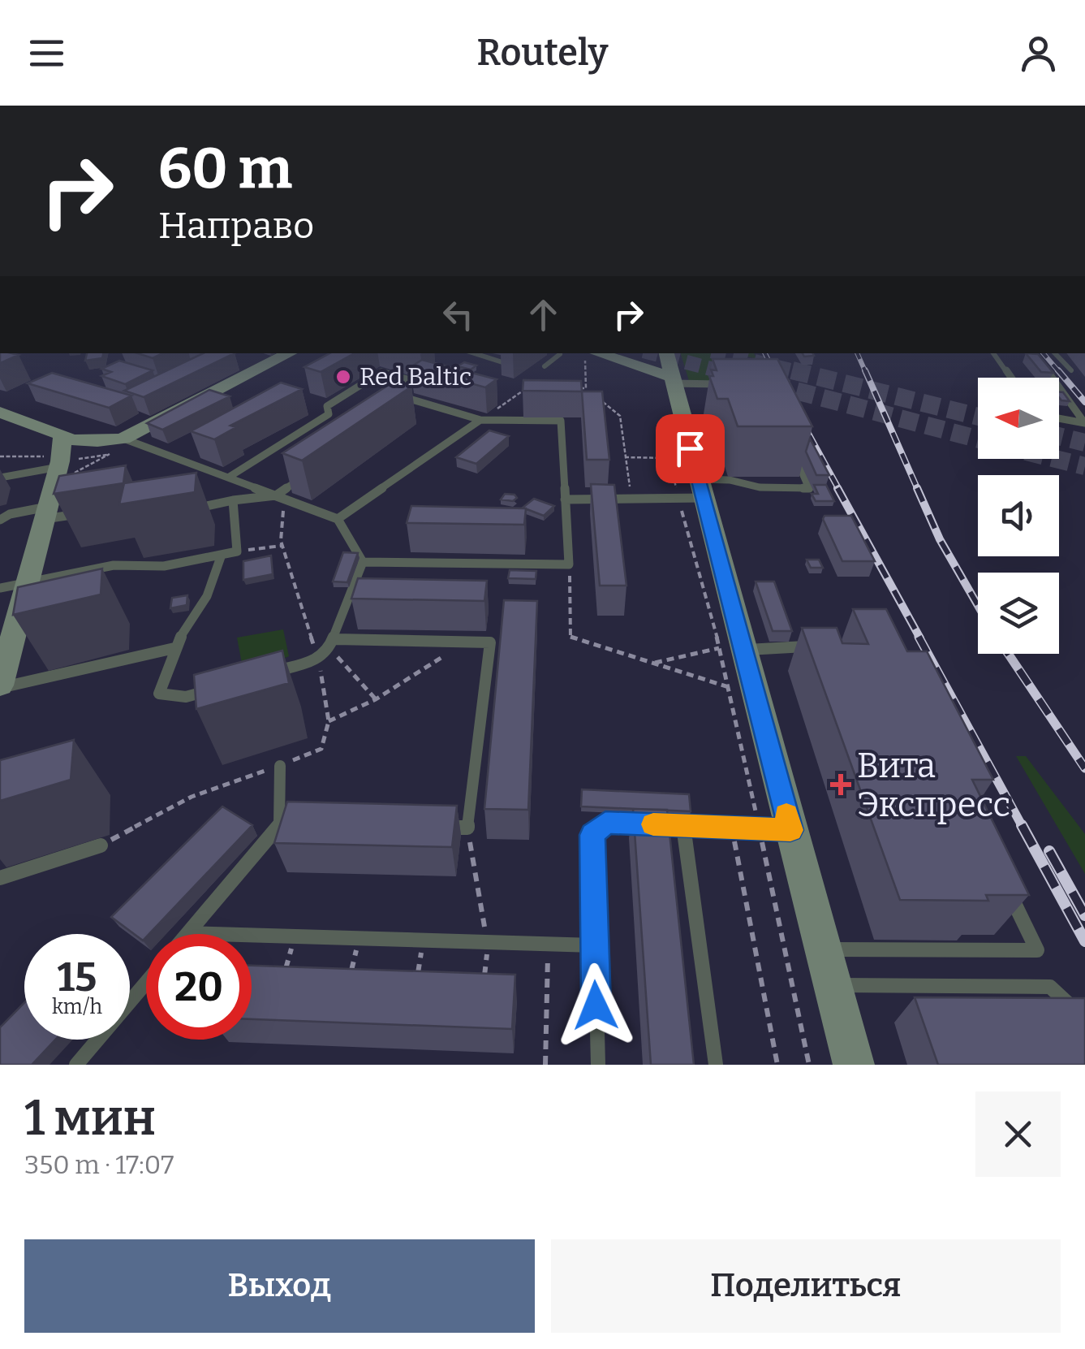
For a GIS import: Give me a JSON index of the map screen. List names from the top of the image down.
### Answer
{
  "places": {
    "other": ["Red Baltic"],
    "health": ["Вита Экспресс"]
  },
  "north": "left",
  "page": {
    "header": "Routely",
    "turn": ["60 m", "Направо"],
    "speed": "15 km/h",
    "limit": "20",
    "heading": ["1 мин", "350 m · 17:07"],
    "buttons": ["Выход", "Поделиться"]
  }
}
